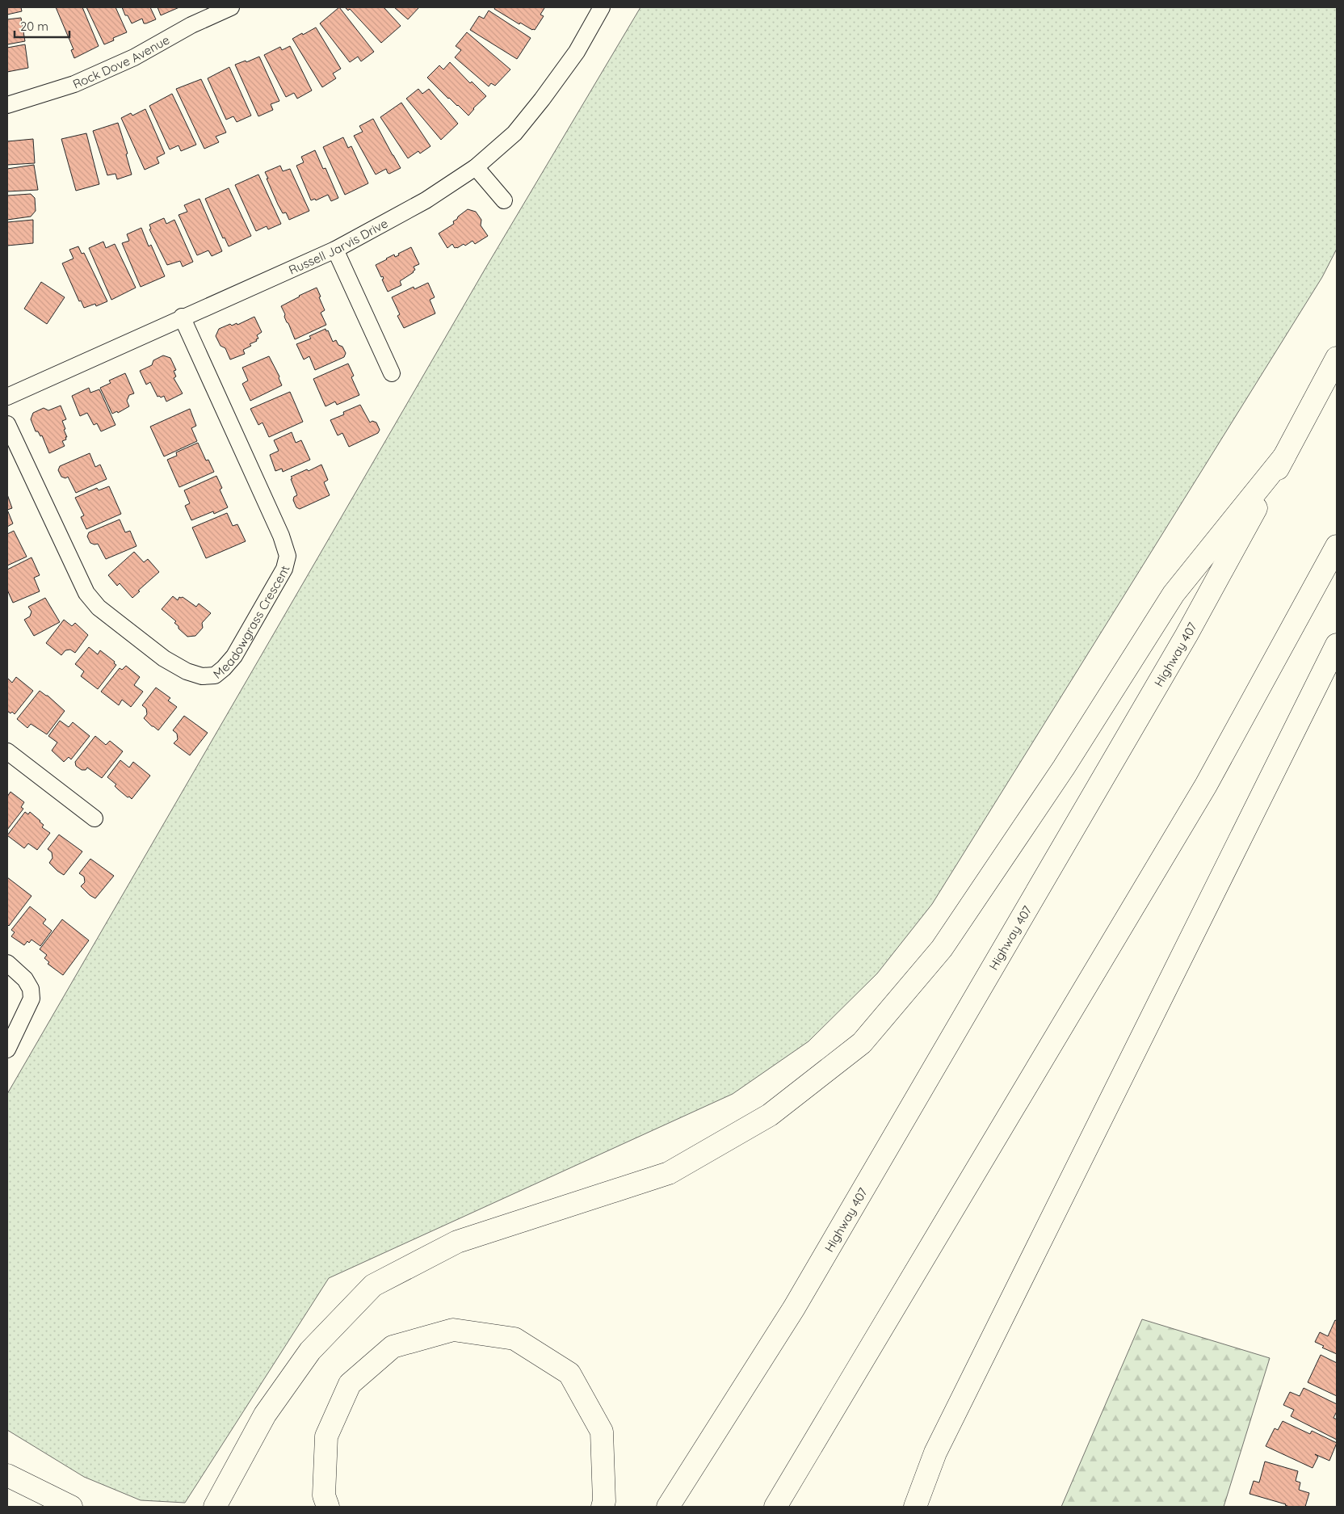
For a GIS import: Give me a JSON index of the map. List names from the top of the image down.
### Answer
{
  "streets": {
    "main road": ["Highway 407"],
    "street": ["Rock Dove Avenue", "Russell Jarvis Drive", "Meadowgrass Crescent"]
  },
  "crossings": [
    ["Russell Jarvis Drive", "Meadowgrass Crescent"]
  ],
  "scale_bar": "20 m"
}
